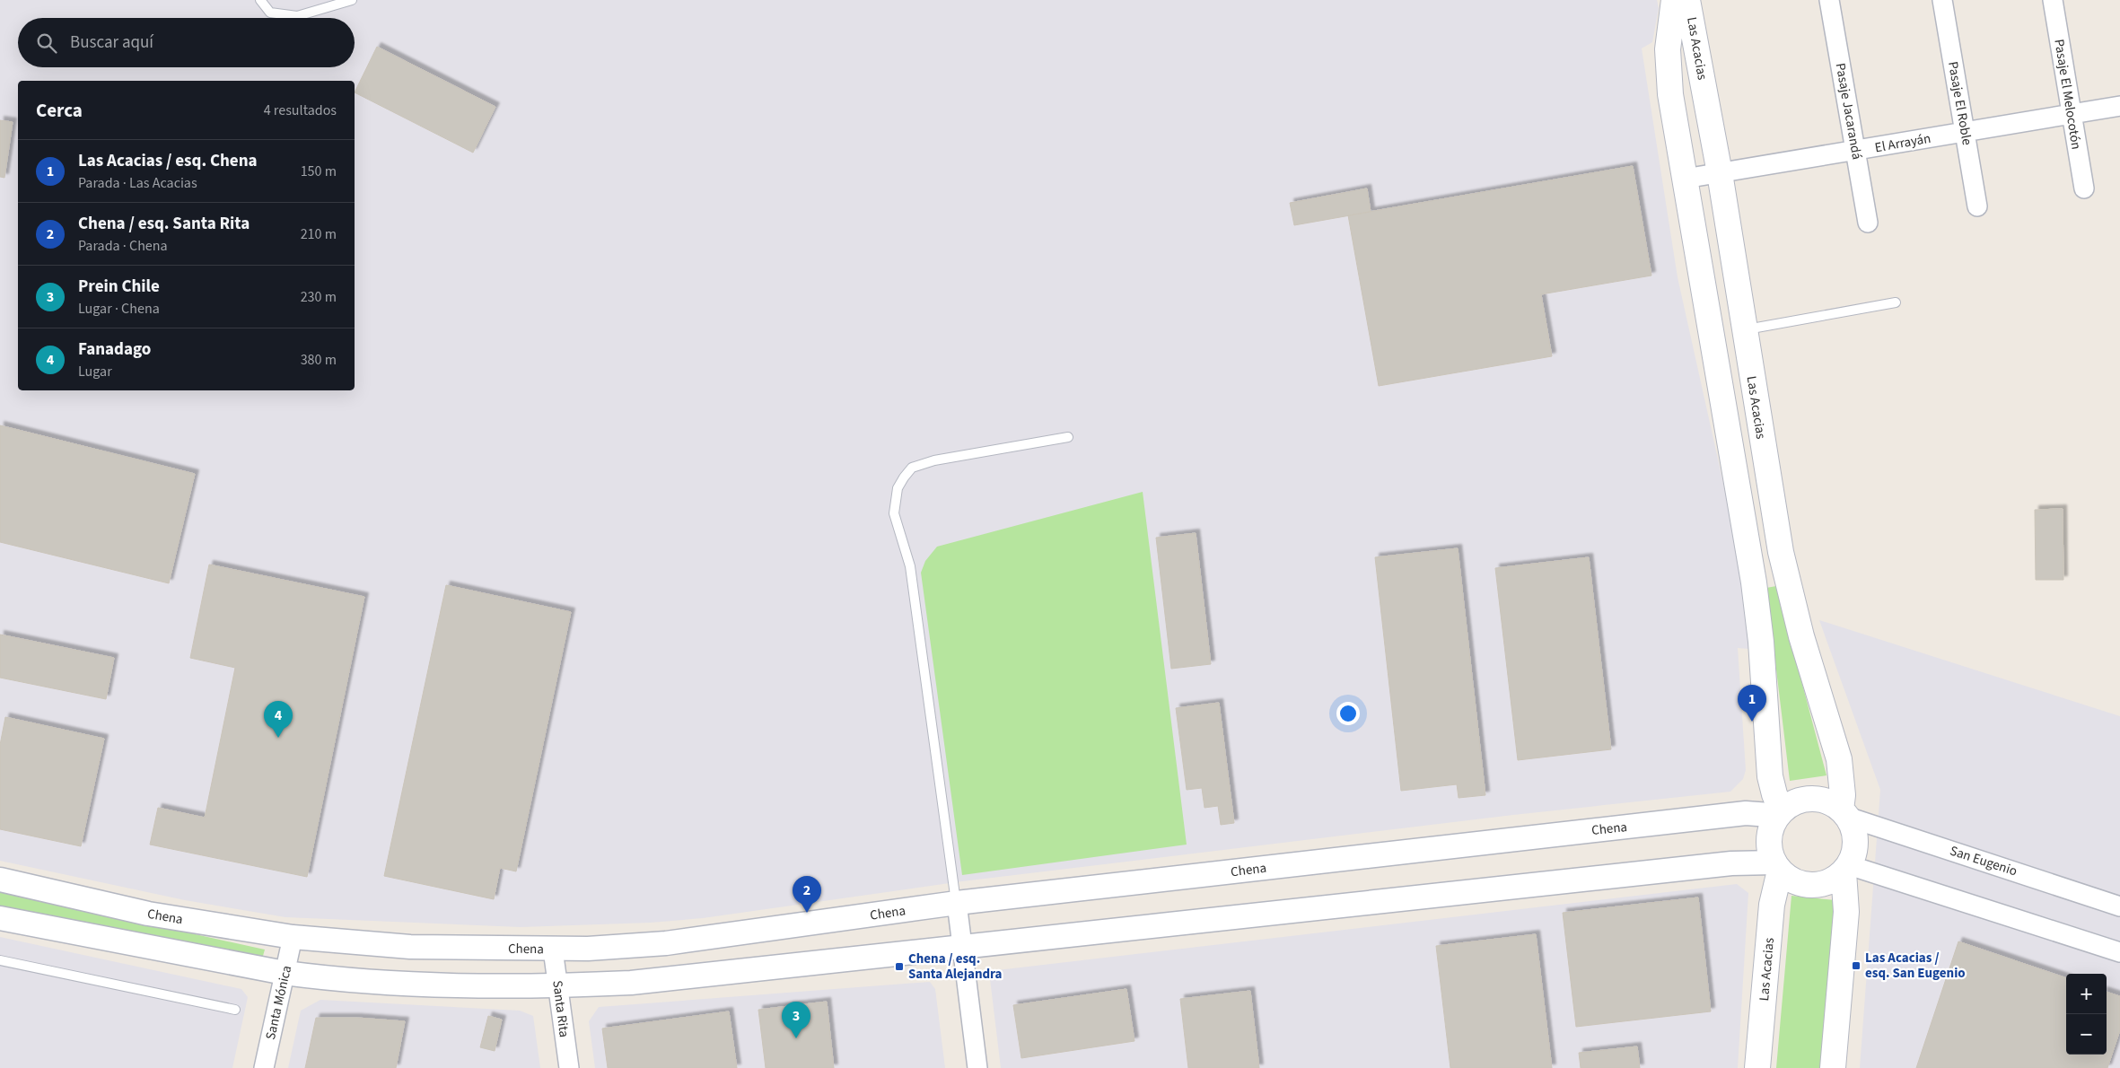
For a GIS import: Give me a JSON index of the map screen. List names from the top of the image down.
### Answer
{
  "streets": {
    "main road": ["Las Acacias"],
    "street": [
      "Pasaje El Melocotón",
      "Pasaje El Roble",
      "Pasaje Jacarandá",
      "El Arrayán",
      "Chena",
      "San Eugenio",
      "Santa Mónica",
      "Santa Rita"
    ]
  },
  "crossings": [
    ["Las Acacias", "El Arrayán"],
    ["Las Acacias", "Chena"],
    ["Las Acacias", "San Eugenio"],
    ["Pasaje El Melocotón", "El Arrayán"],
    ["Pasaje El Roble", "El Arrayán"],
    ["Pasaje Jacarandá", "El Arrayán"],
    ["Chena", "San Eugenio"],
    ["Chena", "Santa Mónica"],
    ["Chena", "Santa Rita"]
  ],
  "places": {
    "transit": ["Las Acacias / esq. San Eugenio", "Chena / esq. Santa Alejandra"]
  },
  "page": {
    "search": "Buscar aquí",
    "heading": ["Cerca", "4 resultados"],
    "list": [
      {
        "mark": "1",
        "name": "Las Acacias / esq. Chena",
        "note": "Parada · Las Acacias",
        "value": "150 m"
      },
      {
        "mark": "2",
        "name": "Chena / esq. Santa Rita",
        "note": "Parada · Chena",
        "value": "210 m"
      },
      {
        "mark": "3",
        "name": "Prein Chile",
        "note": "Lugar · Chena",
        "value": "230 m"
      },
      {
        "mark": "4",
        "name": "Fanadago",
        "note": "Lugar",
        "value": "380 m"
      }
    ],
    "pins": [
      "1",
      "4",
      "2",
      "3"
    ],
    "map_buttons": ["+", "−"]
  }
}
